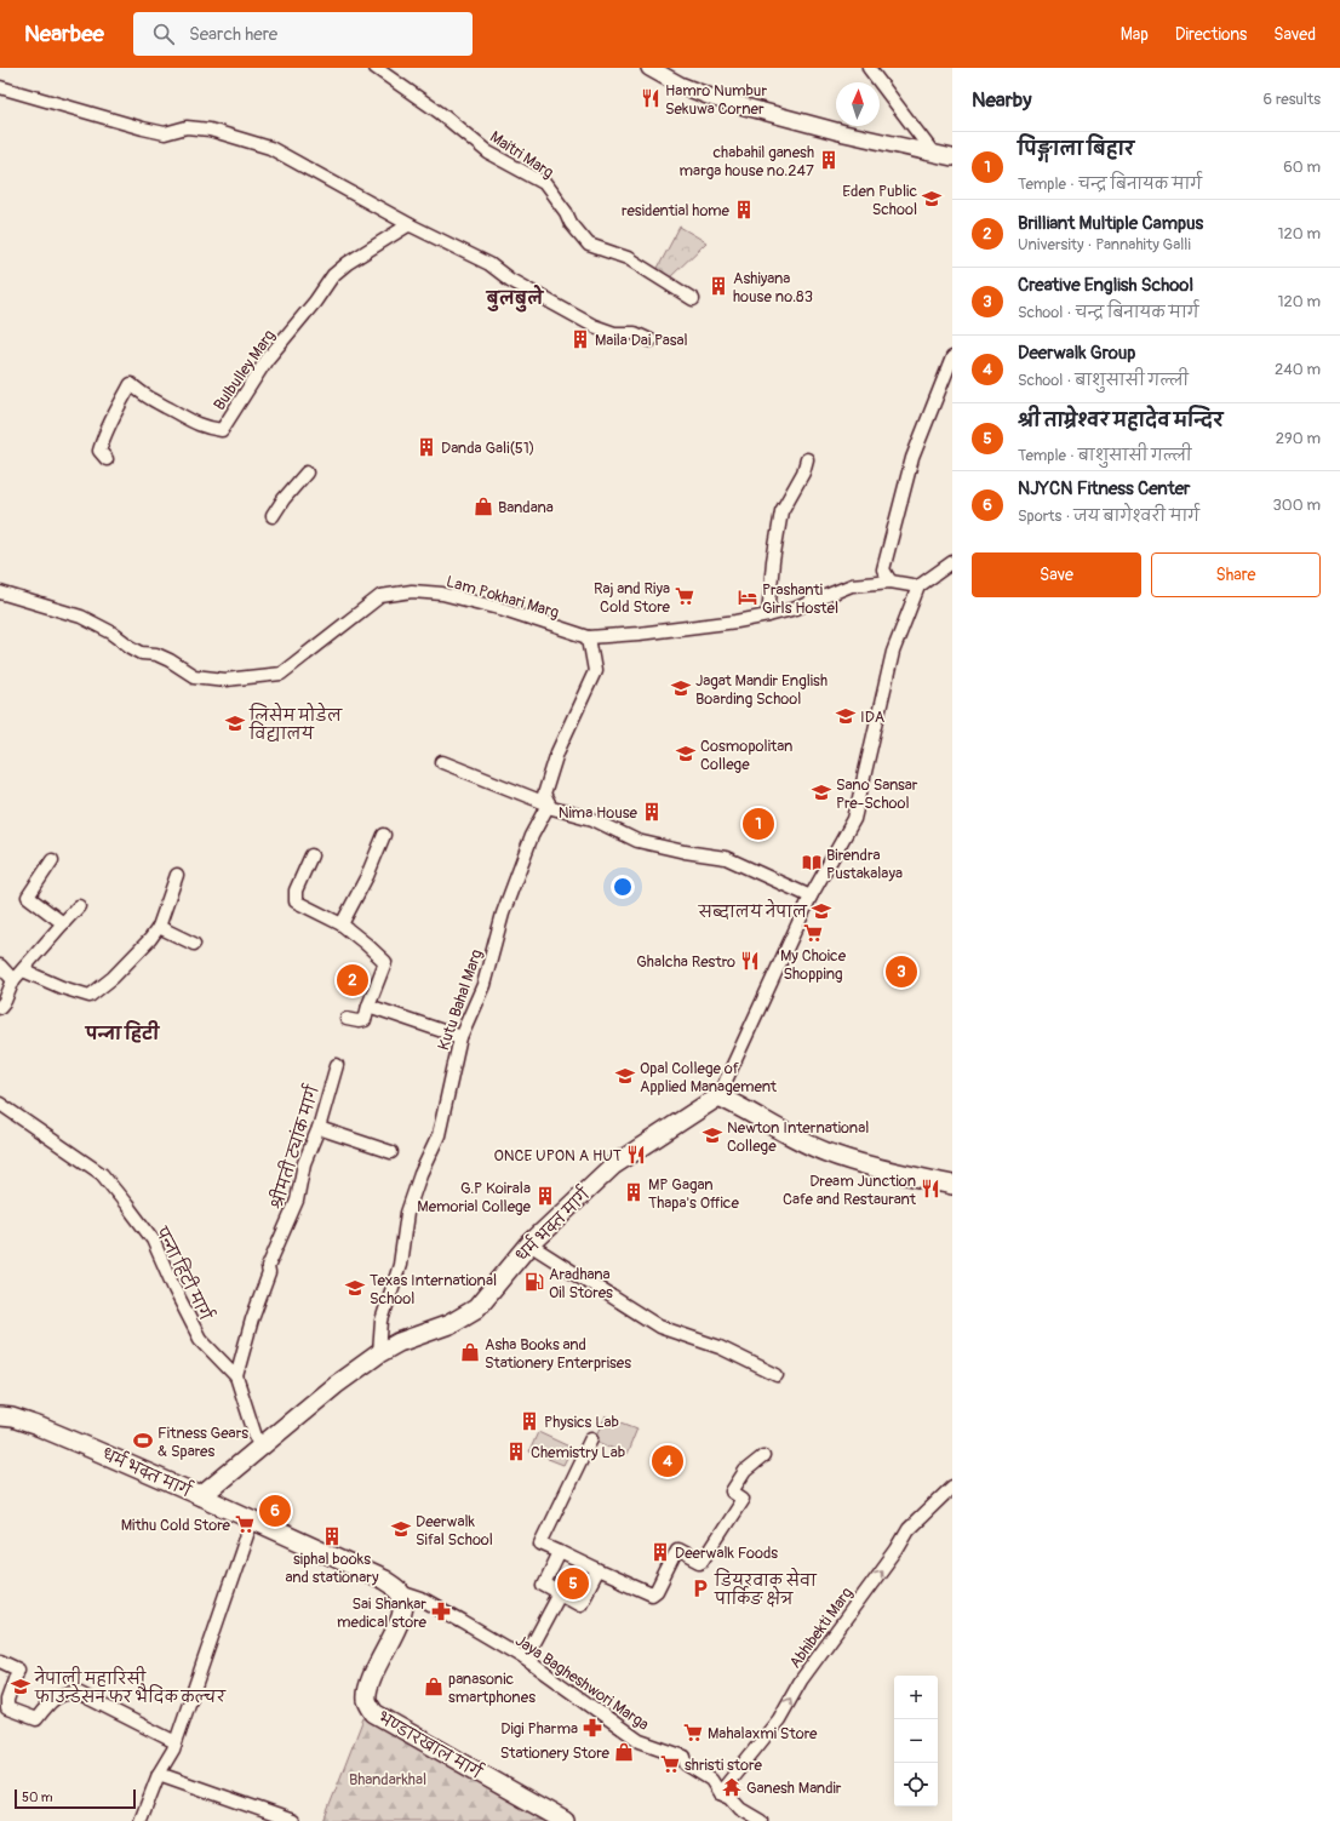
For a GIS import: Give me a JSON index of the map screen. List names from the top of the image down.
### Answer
{
  "streets": {
    "main road": ["धर्म भक्त मार्ग", "भण्डारखाल मार्ग"],
    "street": [
      "Maitri Marg",
      "Bulbulley Marg",
      "Lam Pokhari Marg",
      "Kutu Bahal Marg",
      "श्रीमती ट्यांक मार्ग",
      "पन्ना हिटी मार्ग",
      "Abhibekti Marg",
      "Jaya Bagheshwori Marga"
    ]
  },
  "crossings": [
    ["Kutu Bahal Marg", "धर्म भक्त मार्ग"],
    ["श्रीमती ट्यांक मार्ग", "पन्ना हिटी मार्ग"],
    ["धर्म भक्त मार्ग", "पन्ना हिटी मार्ग"],
    ["Abhibekti Marg", "Jaya Bagheshwori Marga"],
    ["Jaya Bagheshwori Marga", "भण्डारखाल मार्ग"]
  ],
  "one_way": ["Abhibekti Marg"],
  "districts": ["बुलबुले", "पन्ना हिटी"],
  "parks": ["Bhandarkhal"],
  "places": {
    "restaurant": [
      "Hamro Numbur Sekuwa Corner",
      "Ghalcha Restro",
      "ONCE UPON A HUT",
      "Dream Junction Cafe and Restaurant"
    ],
    "building": [
      "chabahil ganesh marga house no.247",
      "residential home",
      "Ashiyana house no.83",
      "Maila Dai Pasal",
      "Danda Gali(51)",
      "Nima House",
      "MP Gagan Thapa's Office",
      "G.P Koirala Memorial College",
      "Physics Lab",
      "Chemistry Lab",
      "siphal books and stationary",
      "Deerwalk Foods"
    ],
    "school or university": [
      "Eden Public School",
      "Jagat Mandir English Boarding School",
      "IDA",
      "लिसेम मोडेल विद्यालय",
      "Cosmopolitan College",
      "Sano Sansar Pre-School",
      "सब्दालय नेपाल",
      "Opal College of Applied Management",
      "Newton International College",
      "Texas International School",
      "Deerwalk Sifal School",
      "नेपाली महारिसी फाउन्डेसन फर भैदिक कल्चर"
    ],
    "shop": [
      "Bandana",
      "Asha Books and Stationery Enterprises",
      "panasonic smartphones",
      "Stationery Store"
    ],
    "supermarket": [
      "Raj and Riya Cold Store",
      "My Choice Shopping",
      "Mithu Cold Store",
      "Mahalaxmi Store",
      "shristi store"
    ],
    "hotel": ["Prashanti Girls Hostel"],
    "library": ["Birendra Pustakalaya"],
    "fuel station": ["Aradhana Oil Stores"],
    "sports": ["Fitness Gears & Spares"],
    "parking": ["डियरवाक सेवा पार्किङ क्षेत्र"],
    "pharmacy": ["Sai Shankar medical store", "Digi Pharma"],
    "temple": ["Ganesh Mandir"]
  },
  "scale_bar": "50 m",
  "north": "top",
  "page": {
    "header": "Nearbee",
    "search": "Search here",
    "nav": ["Map", "Directions", "Saved"],
    "heading": ["Nearby", "6 results"],
    "list": [
      {
        "mark": "1",
        "name": "पिङ्गाला बिहार",
        "note": "Temple · चन्द्र बिनायक मार्ग",
        "value": "60 m"
      },
      {
        "mark": "2",
        "name": "Brilliant Multiple Campus",
        "note": "University · Pannahity Galli",
        "value": "120 m"
      },
      {
        "mark": "3",
        "name": "Creative English School",
        "note": "School · चन्द्र बिनायक मार्ग",
        "value": "120 m"
      },
      {
        "mark": "4",
        "name": "Deerwalk Group",
        "note": "School · बाशुसासी गल्ली",
        "value": "240 m"
      },
      {
        "mark": "5",
        "name": "श्री ताम्रेश्वर महादेव मन्दिर",
        "note": "Temple · बाशुसासी गल्ली",
        "value": "290 m"
      },
      {
        "mark": "6",
        "name": "NJYCN Fitness Center",
        "note": "Sports · जय बागेश्वरी मार्ग",
        "value": "300 m"
      }
    ],
    "buttons": ["Save", "Share"],
    "pins": [
      "1",
      "3",
      "2",
      "4",
      "6",
      "5"
    ],
    "map_buttons": ["+", "−"],
    "scale": "50 m"
  }
}
